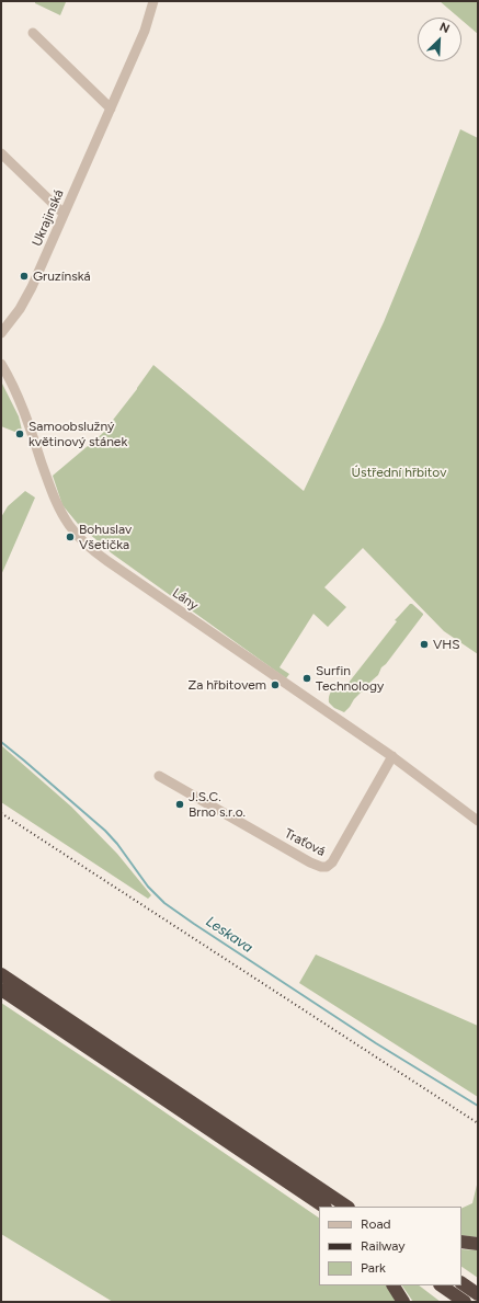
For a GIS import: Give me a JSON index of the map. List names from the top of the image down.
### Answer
{
  "streets": {
    "street": ["Ukrajinská", "Lány", "Traťová"]
  },
  "crossings": [
    ["Lány", "Traťová"]
  ],
  "water": ["Leskava"],
  "parks": ["Ústřední hřbitov"],
  "places": [
    "Gruzínská",
    "Samoobslužný květinový stánek",
    "Bohuslav Všetička",
    "VHS",
    "Surfin Technology",
    "Za hřbitovem",
    "J.S.C. Brno s.r.o."
  ],
  "legend": ["Road", "Railway", "Park"],
  "north": "top right"
}
